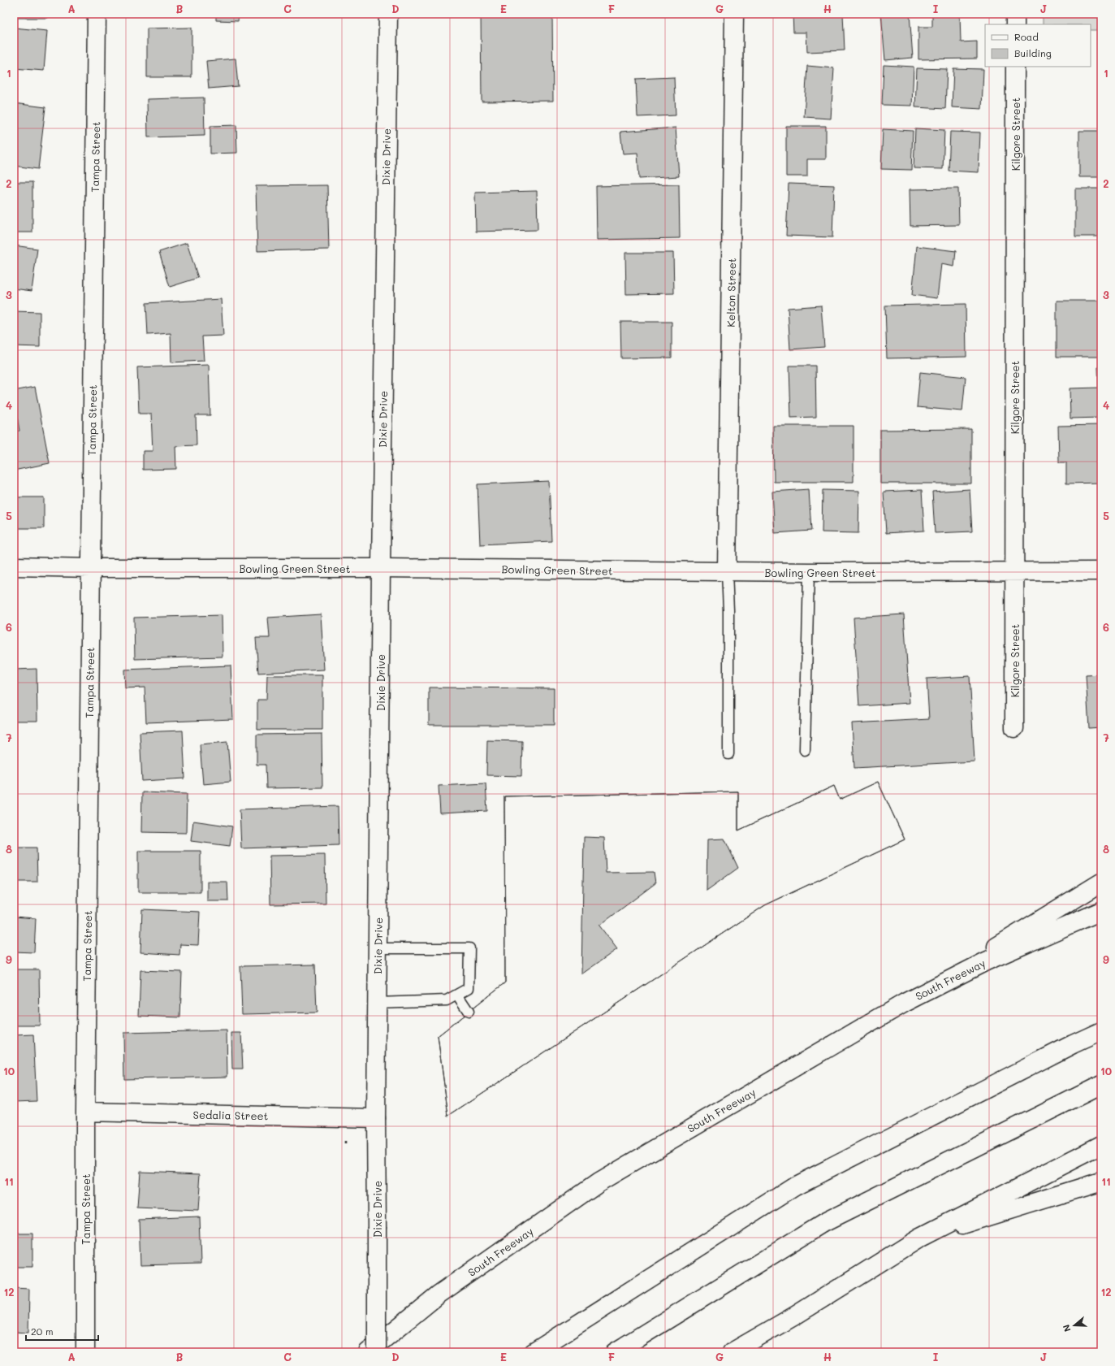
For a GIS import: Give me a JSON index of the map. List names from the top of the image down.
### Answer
{
  "streets": {
    "main road": [
      "Kilgore Street",
      "Tampa Street",
      "Dixie Drive",
      "Kelton Street",
      "Bowling Green Street",
      "South Freeway",
      "Sedalia Street"
    ]
  },
  "crossings": [
    ["Kilgore Street", "Bowling Green Street"],
    ["Tampa Street", "Bowling Green Street"],
    ["Tampa Street", "Sedalia Street"],
    ["Dixie Drive", "Bowling Green Street"],
    ["Dixie Drive", "Sedalia Street"],
    ["Kelton Street", "Bowling Green Street"]
  ],
  "legend": ["Road", "Building"],
  "scale_bar": "20 m",
  "north": "left",
  "grid": {
    "columns": [
      "A",
      "B",
      "C",
      "D",
      "E",
      "F",
      "G",
      "H",
      "I",
      "J"
    ],
    "rows": [
      "1",
      "2",
      "3",
      "4",
      "5",
      "6",
      "7",
      "8",
      "9",
      "10",
      "11",
      "12"
    ]
  }
}
